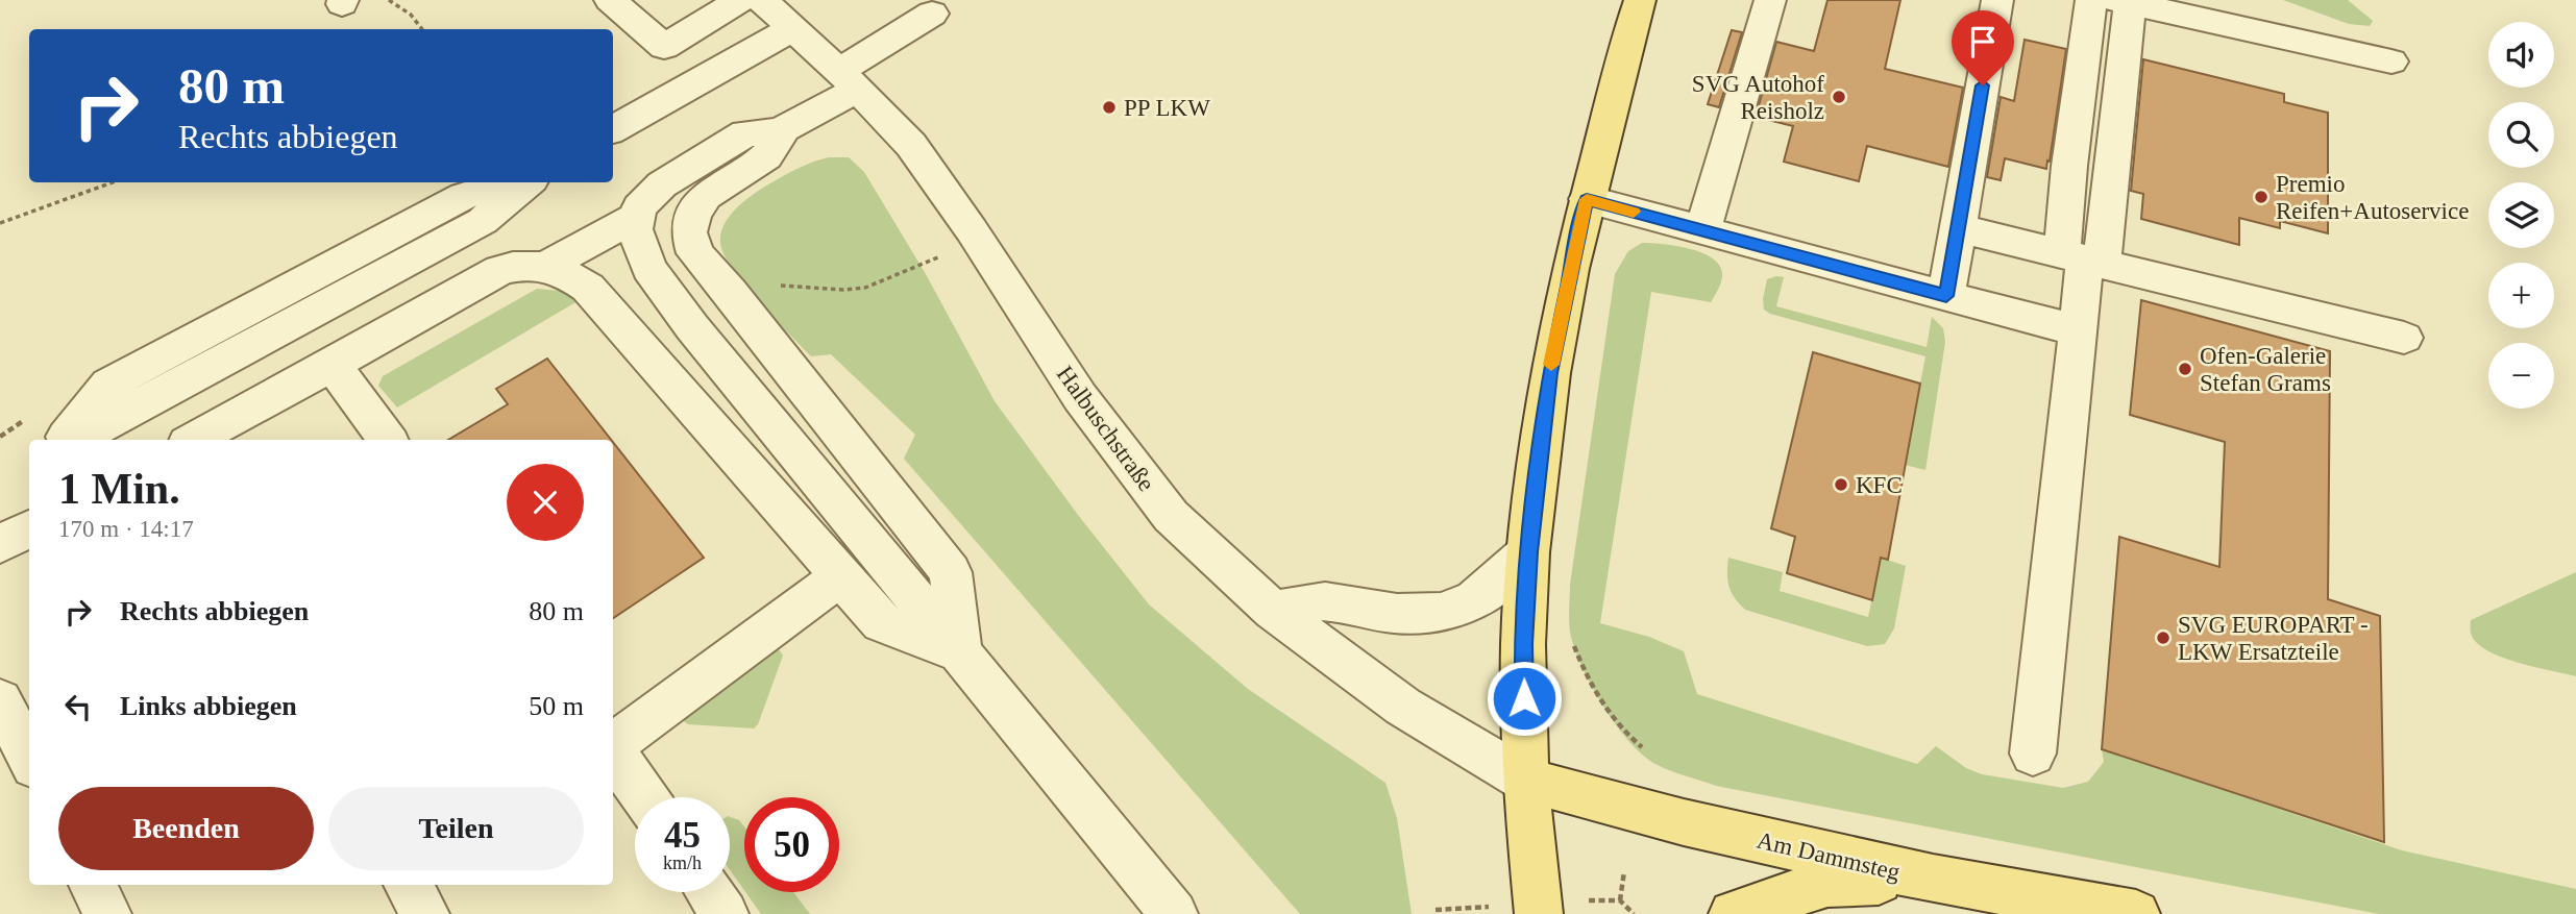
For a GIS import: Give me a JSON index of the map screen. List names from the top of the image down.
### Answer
{
  "streets": {
    "main road": ["Am Dammsteg"],
    "street": ["Halbuschstraße"]
  },
  "crossings": [
    ["Halbuschstraße", "Am Dammsteg"]
  ],
  "places": [
    "SVG Autohof Reisholz",
    "PP LKW",
    "Premio Reifen+Autoservice",
    "Ofen-Galerie Stefan Grams",
    "KFC",
    "SVG EUROPART - LKW Ersatzteile"
  ],
  "page": {
    "map_buttons": ["+", "−"],
    "turn": ["80 m", "Rechts abbiegen"],
    "heading": ["1 Min.", "170 m · 14:17"],
    "list": [
      {
        "name": "Rechts abbiegen",
        "value": "80 m"
      },
      {
        "name": "Links abbiegen",
        "value": "50 m"
      }
    ],
    "buttons": ["Beenden", "Teilen"],
    "speed": "45 km/h",
    "limit": "50"
  }
}
